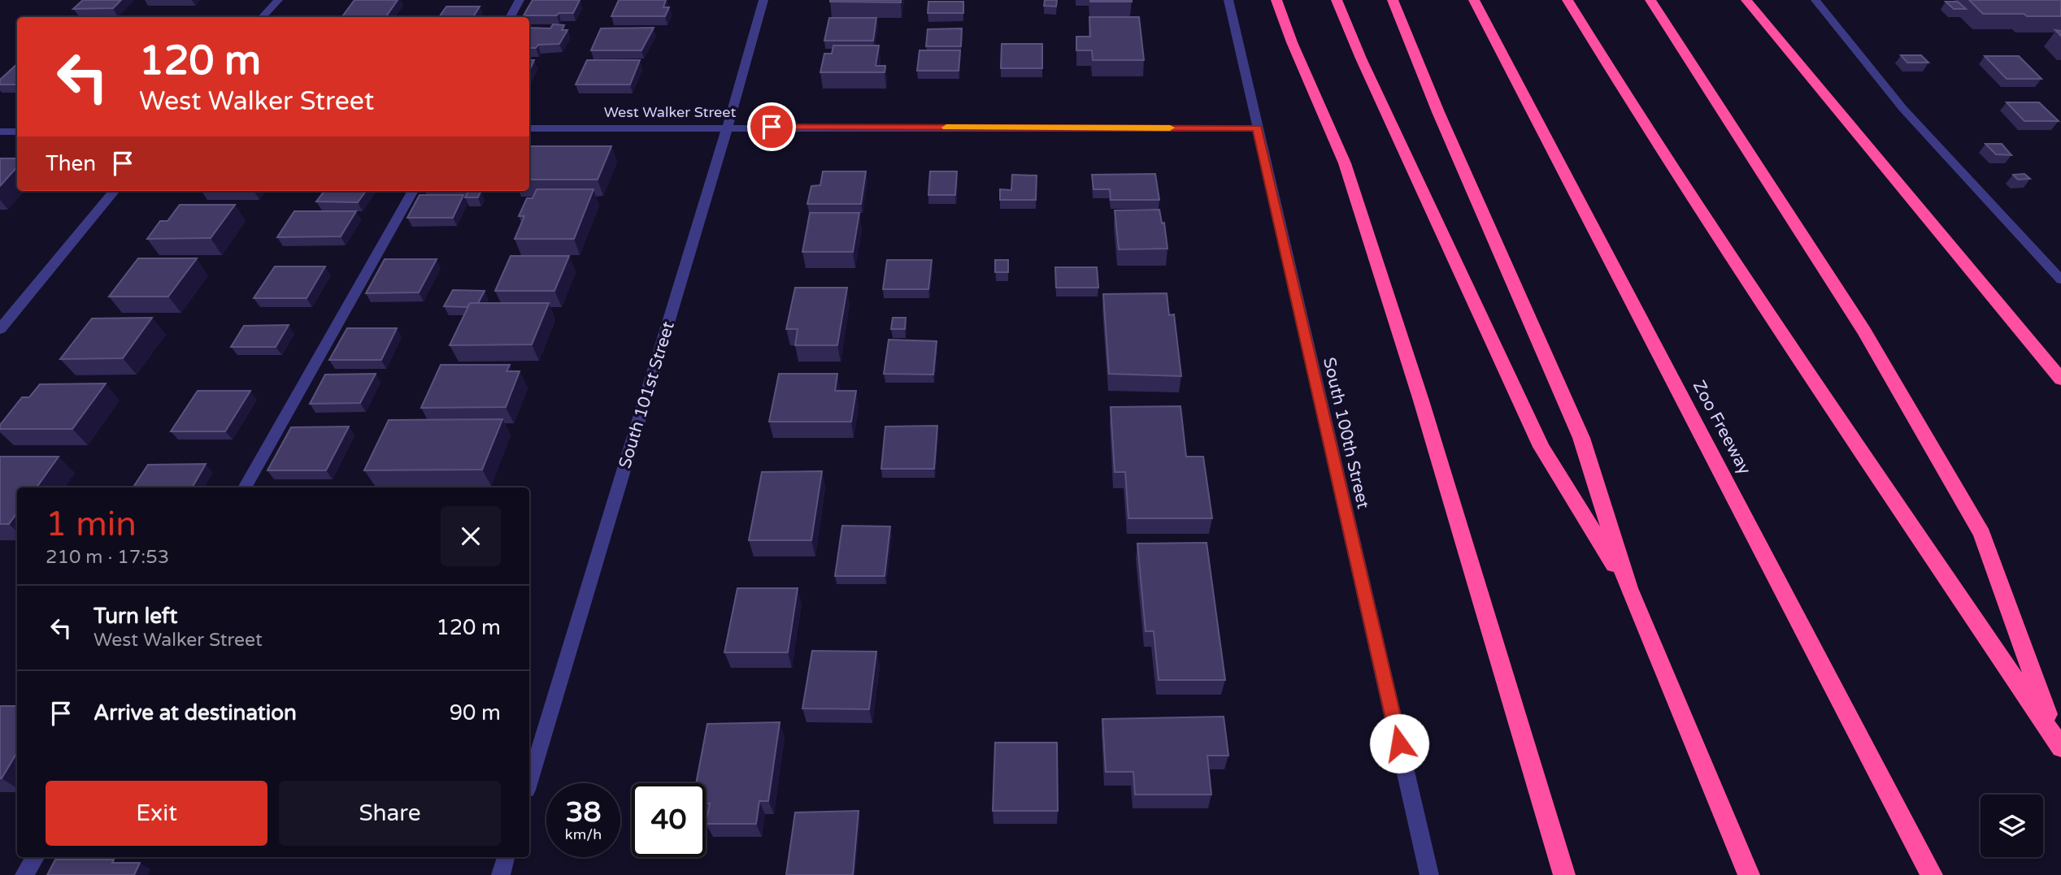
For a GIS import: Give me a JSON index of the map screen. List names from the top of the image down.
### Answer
{
  "streets": {
    "highway": ["Zoo Freeway"],
    "street": ["West Walker Street", "South 101st Street", "South 100th Street"]
  },
  "crossings": [
    ["West Walker Street", "South 101st Street"],
    ["West Walker Street", "South 100th Street"]
  ],
  "page": {
    "turn": ["120 m", "West Walker Street"],
    "then": "Then",
    "heading": ["1 min", "210 m · 17:53"],
    "list": [
      {
        "name": "Turn left",
        "note": "West Walker Street",
        "value": "120 m"
      },
      {
        "name": "Arrive at destination",
        "value": "90 m"
      }
    ],
    "buttons": ["Exit", "Share"],
    "speed": "38 km/h",
    "limit": "40"
  }
}
